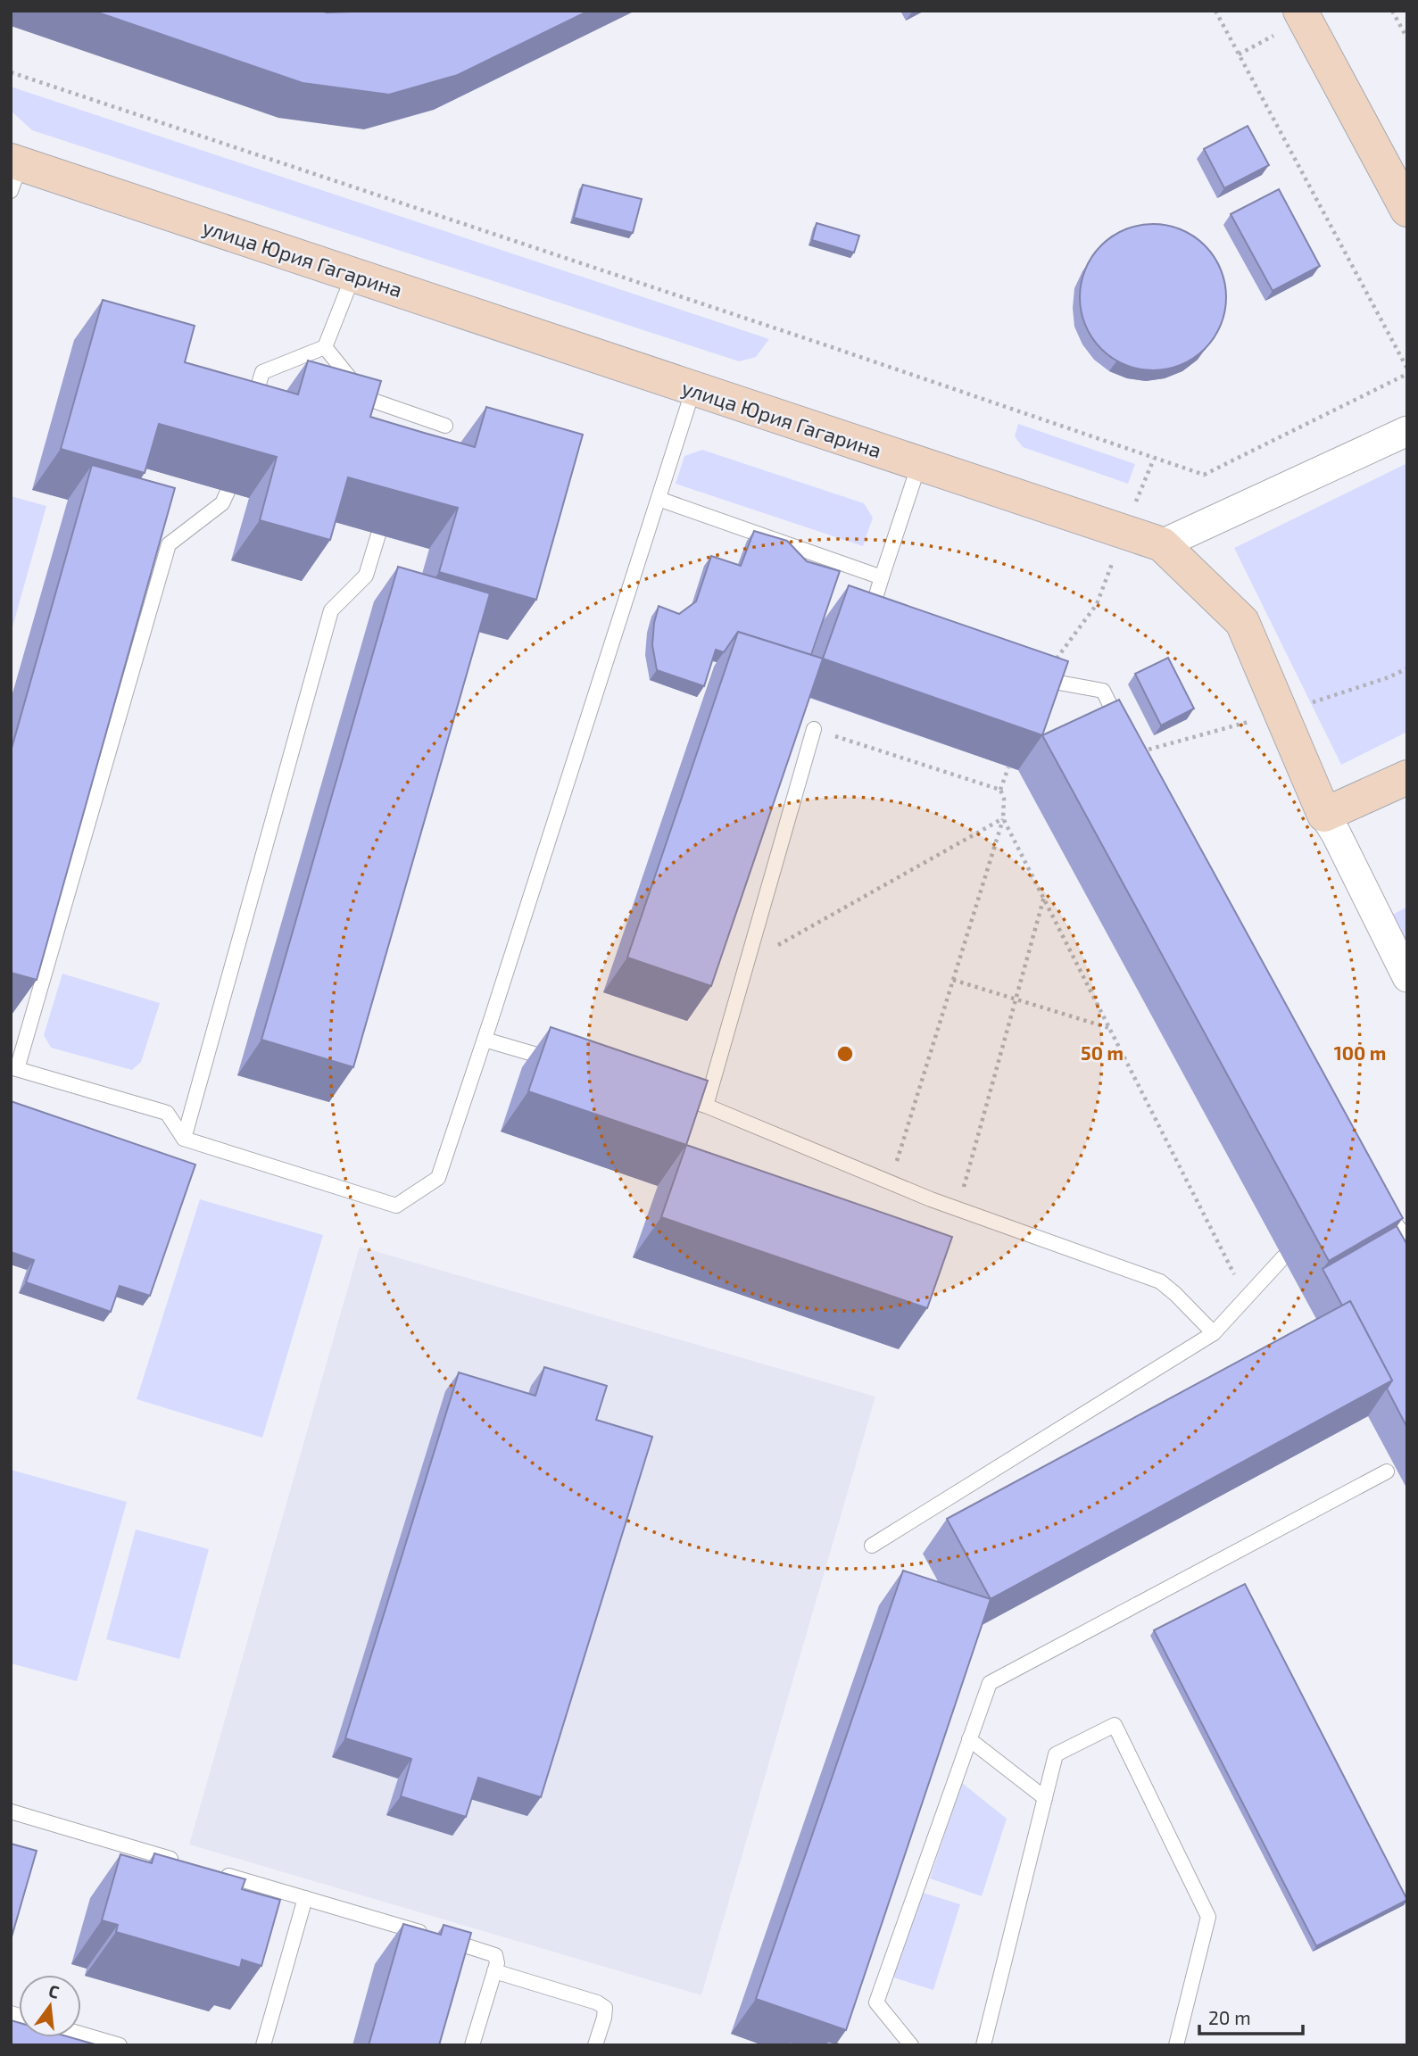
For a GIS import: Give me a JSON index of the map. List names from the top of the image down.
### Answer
{
  "streets": {
    "main road": ["улица Юрия Гагарина"]
  },
  "scale_bar": "20 m",
  "north": "top",
  "rings": ["50 m", "100 m"]
}
